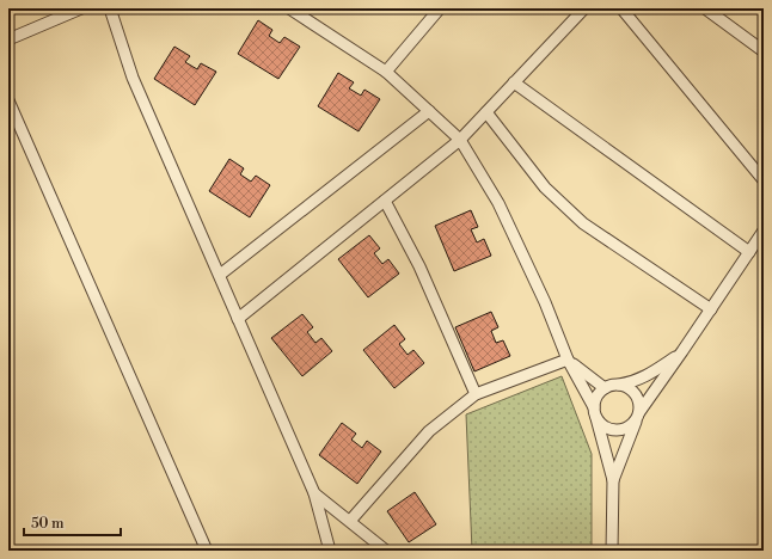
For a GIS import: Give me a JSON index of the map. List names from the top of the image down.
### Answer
{
  "scale_bar": "50 m"
}
